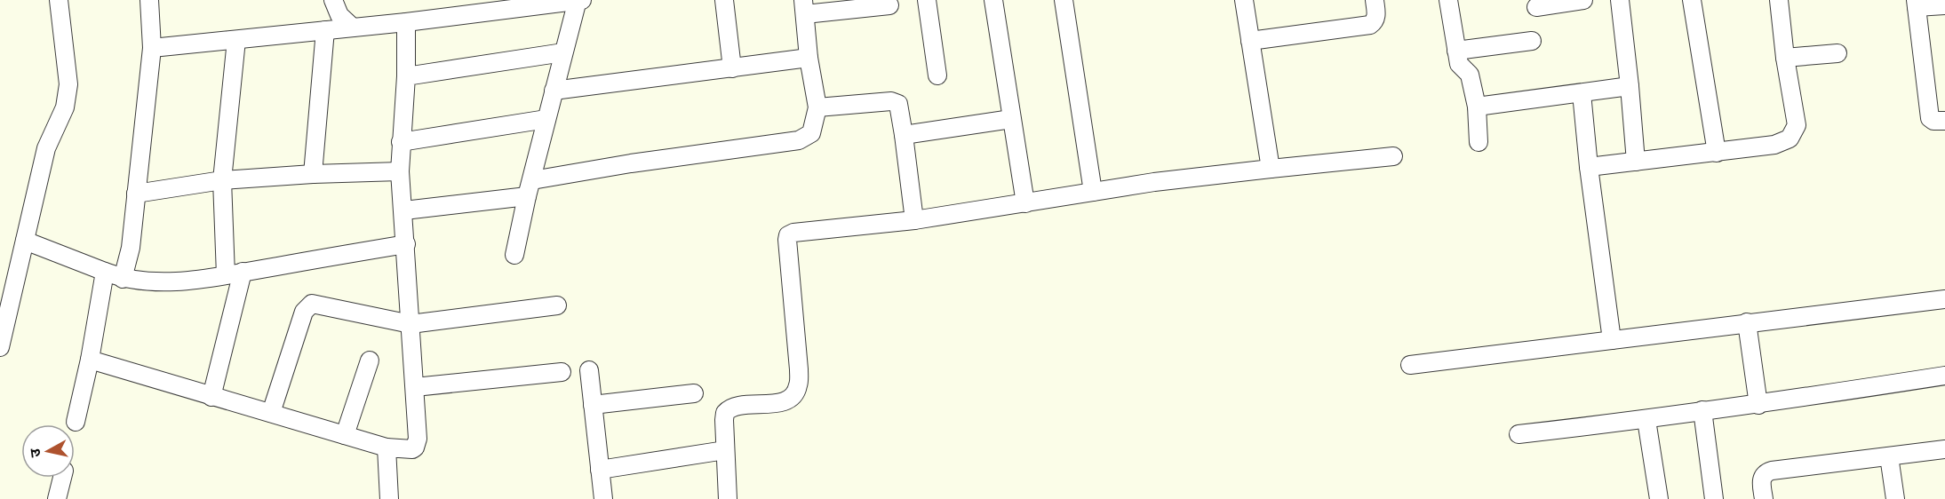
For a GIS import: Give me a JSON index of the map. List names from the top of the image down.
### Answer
{
  "north": "left"
}
